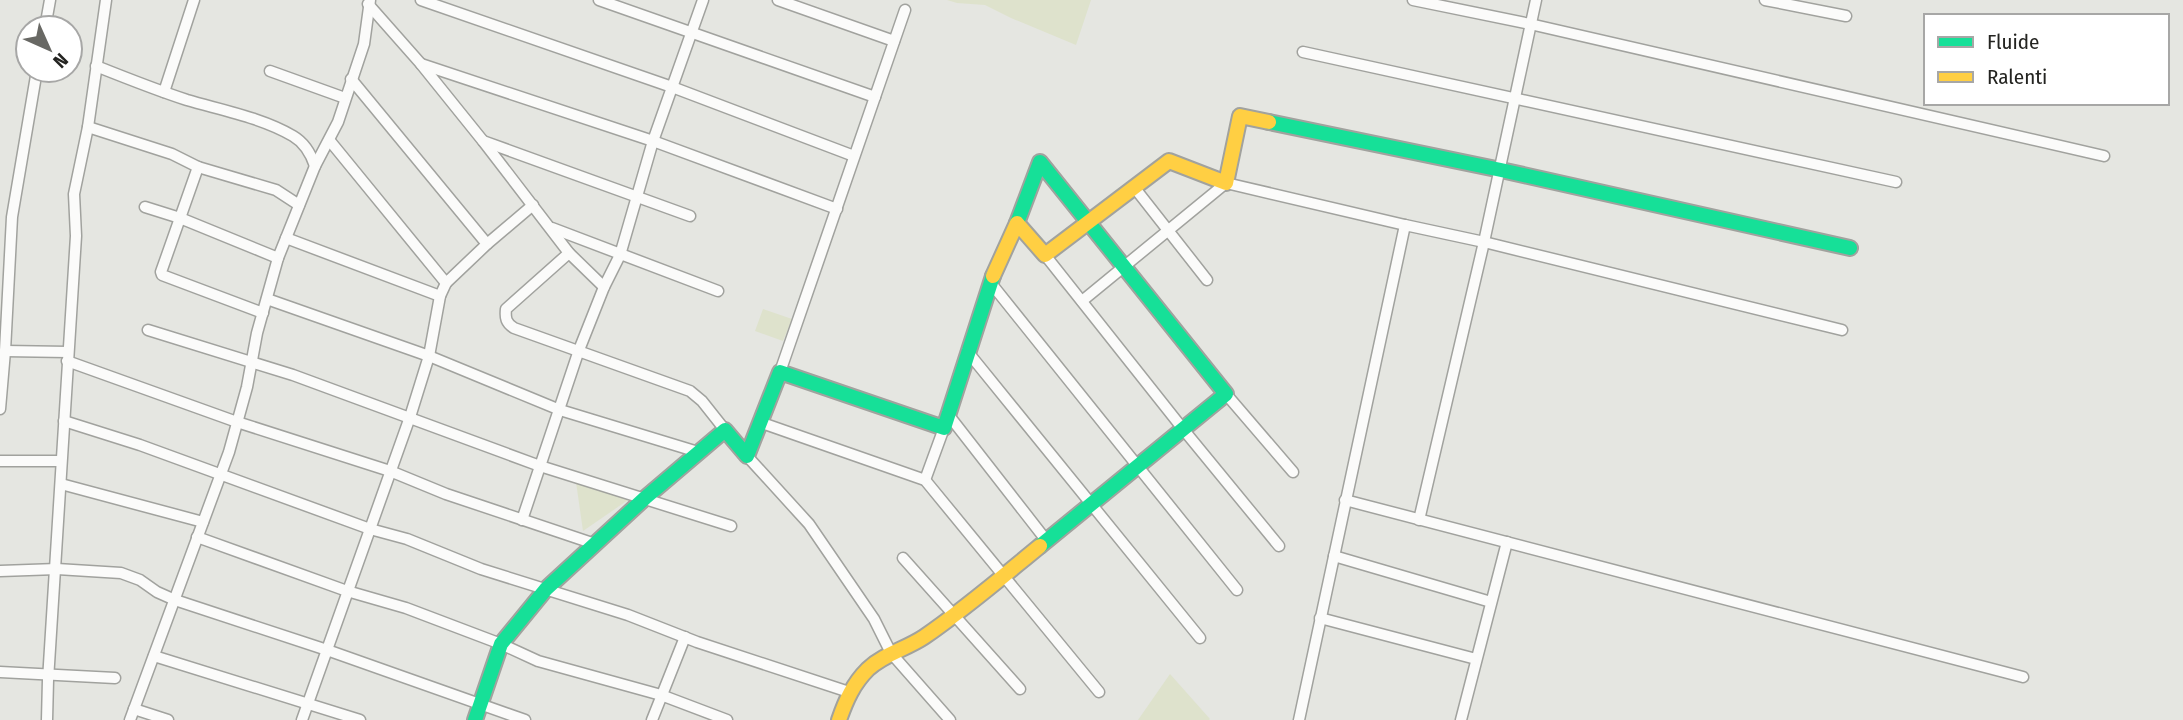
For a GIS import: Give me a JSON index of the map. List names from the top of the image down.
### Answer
{
  "legend": ["Fluide", "Ralenti"],
  "north": "bottom right"
}
